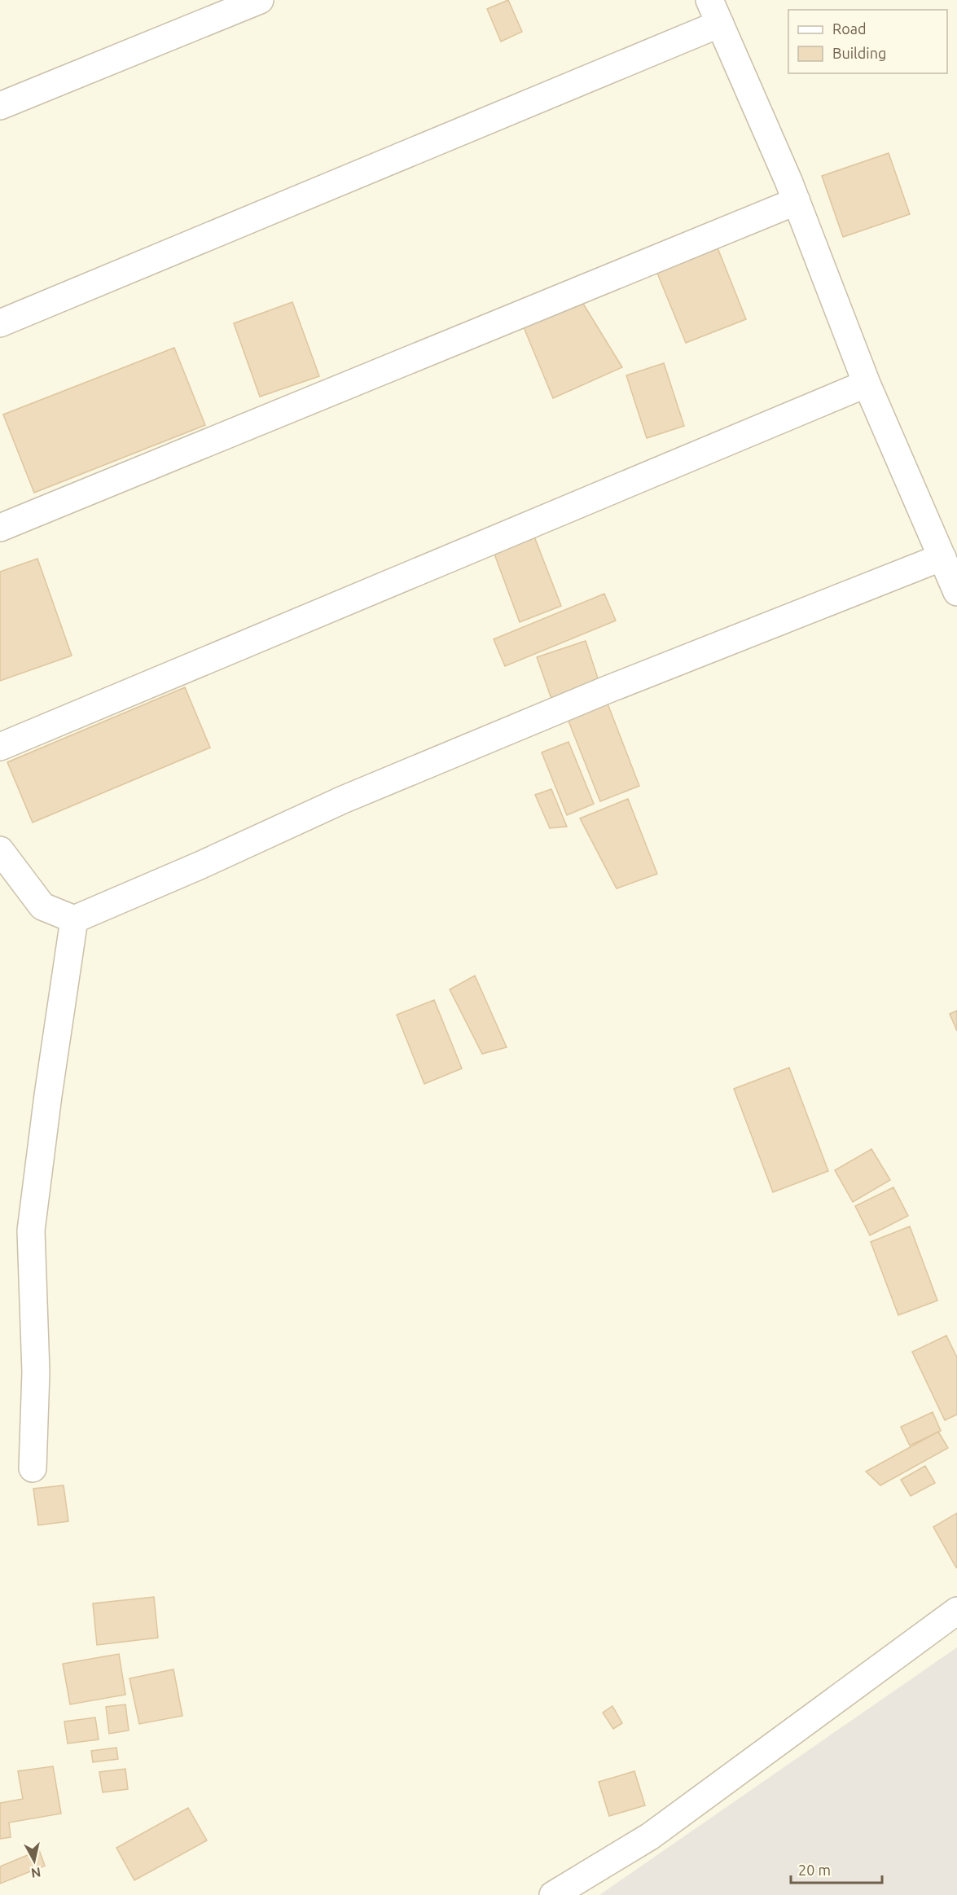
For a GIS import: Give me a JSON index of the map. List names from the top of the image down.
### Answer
{
  "legend": ["Road", "Building"],
  "scale_bar": "20 m",
  "north": "bottom"
}
